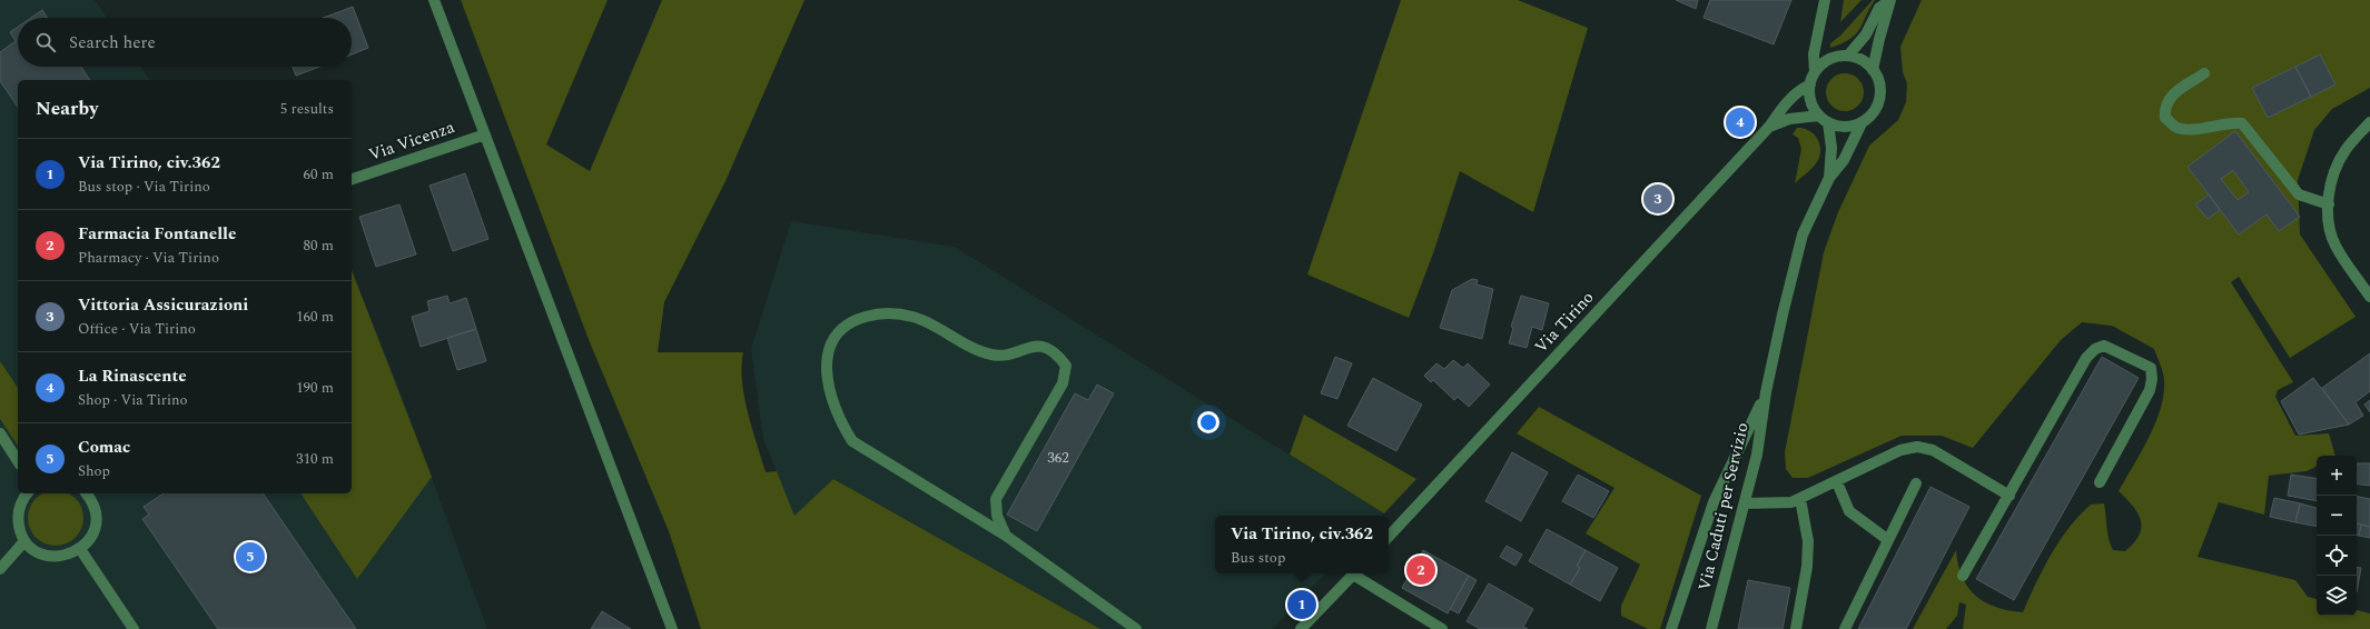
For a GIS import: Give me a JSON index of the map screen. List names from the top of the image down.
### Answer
{
  "streets": {
    "street": ["Via Vicenza", "Via Tirino", "Via Caduti per Servizio"]
  },
  "crossings": [
    ["Via Tirino", "Via Caduti per Servizio"]
  ],
  "house_numbers": ["362"],
  "page": {
    "search": "Search here",
    "heading": ["Nearby", "5 results"],
    "pins": [
      "4",
      "3",
      "5",
      "2",
      "1"
    ],
    "list": [
      {
        "mark": "1",
        "name": "Via Tirino, civ.362",
        "note": "Bus stop · Via Tirino",
        "value": "60 m"
      },
      {
        "mark": "2",
        "name": "Farmacia Fontanelle",
        "note": "Pharmacy · Via Tirino",
        "value": "80 m"
      },
      {
        "mark": "3",
        "name": "Vittoria Assicurazioni",
        "note": "Office · Via Tirino",
        "value": "160 m"
      },
      {
        "mark": "4",
        "name": "La Rinascente",
        "note": "Shop · Via Tirino",
        "value": "190 m"
      },
      {
        "mark": "5",
        "name": "Comac",
        "note": "Shop",
        "value": "310 m"
      }
    ],
    "map_buttons": ["+", "−"],
    "popup": ["Via Tirino, civ.362", "Bus stop"]
  }
}
